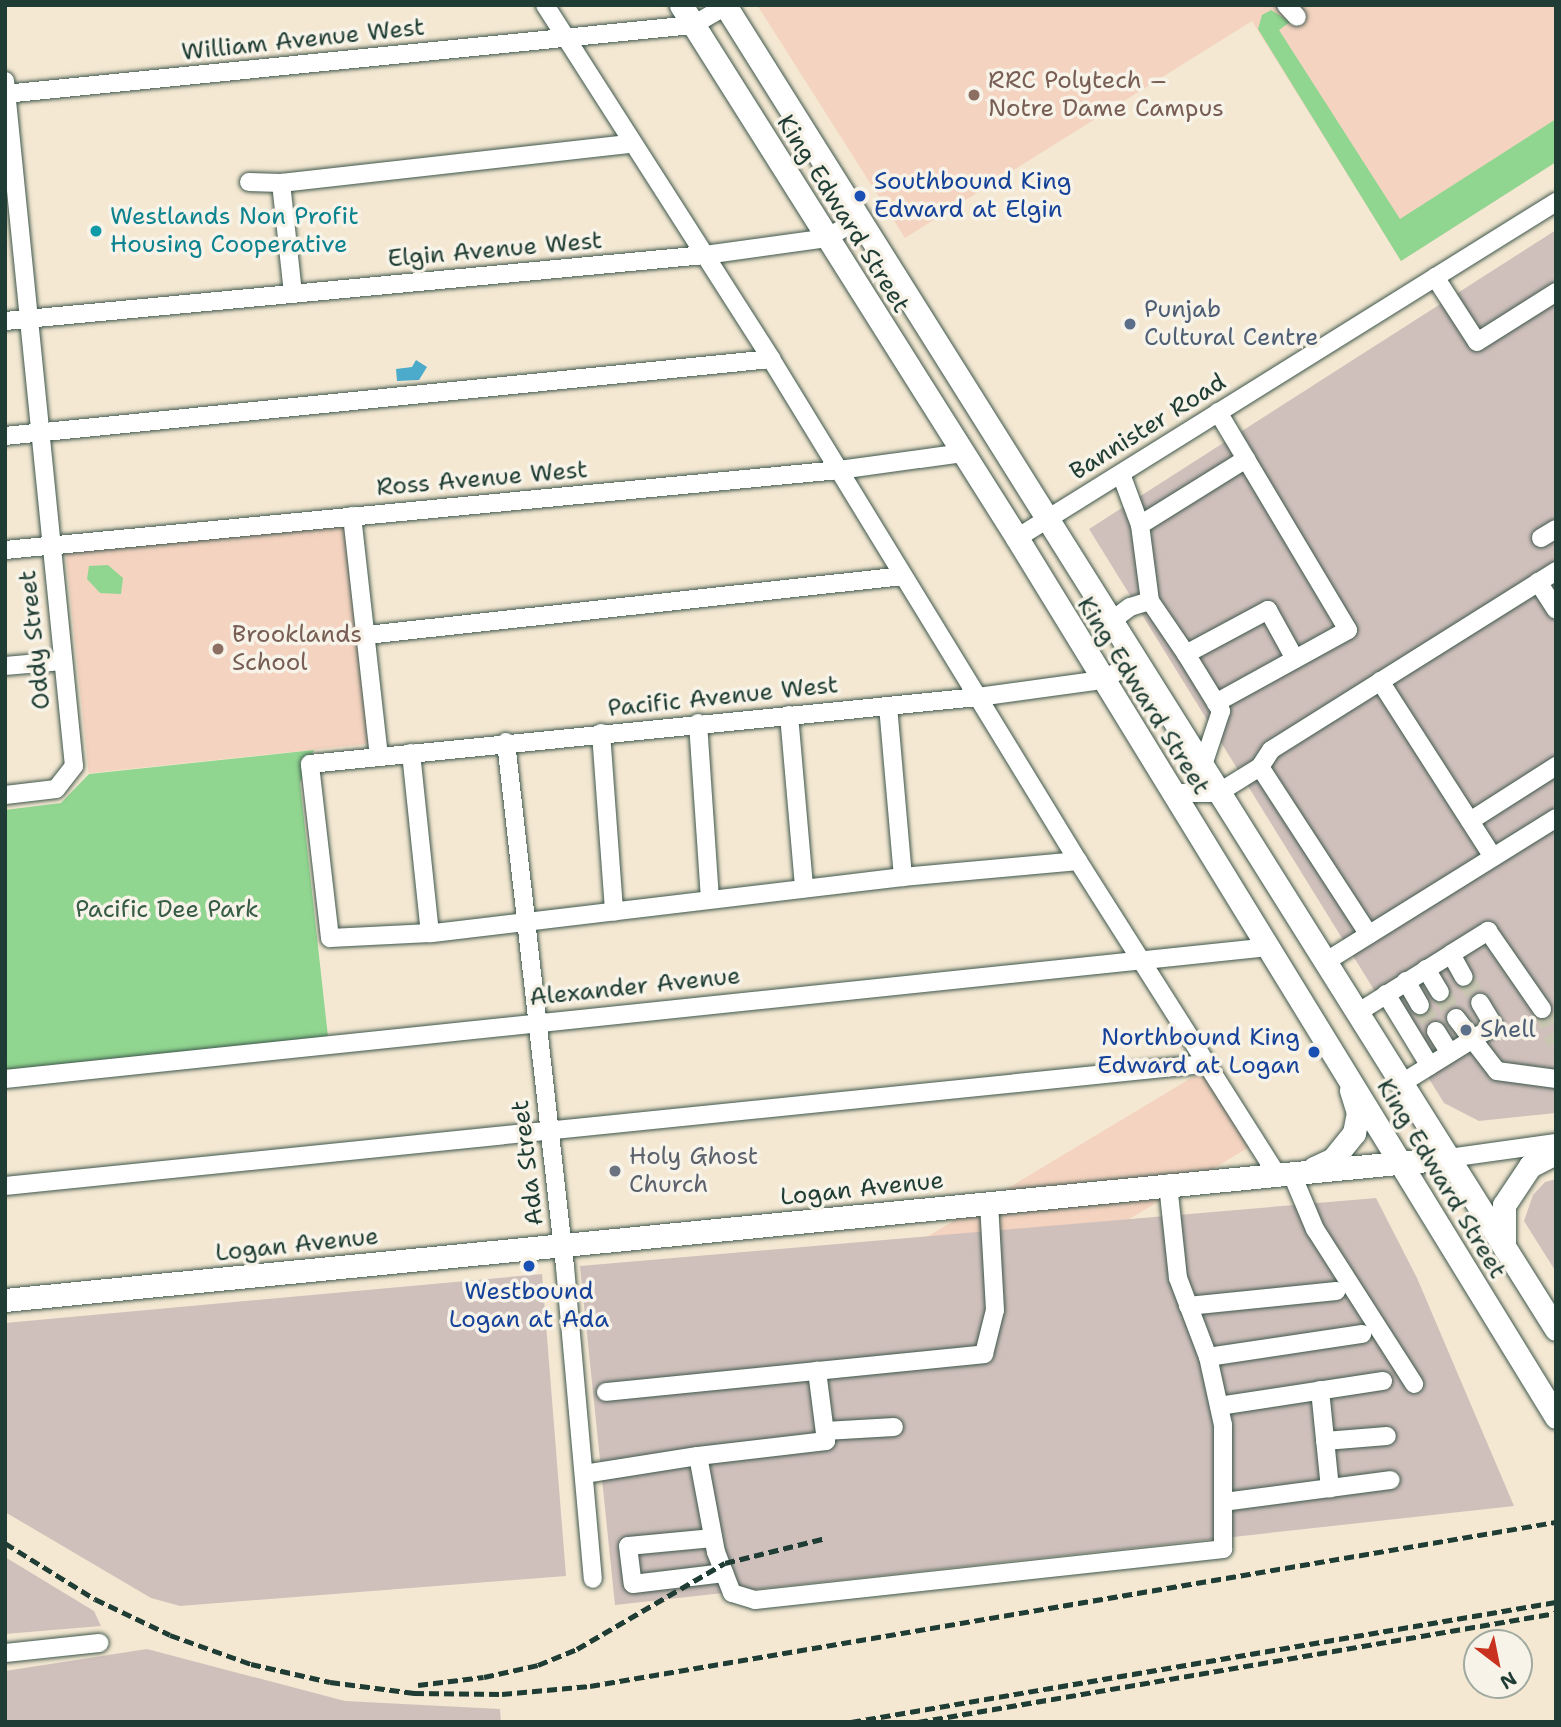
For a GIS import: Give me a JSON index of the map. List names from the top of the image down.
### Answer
{
  "streets": {
    "main road": ["King Edward Street", "Logan Avenue"],
    "street": [
      "William Avenue West",
      "Elgin Avenue West",
      "Bannister Road",
      "Ross Avenue West",
      "Oddy Street",
      "Pacific Avenue West",
      "Alexander Avenue",
      "Ada Street"
    ]
  },
  "crossings": [
    ["William Avenue West", "King Edward Street"],
    ["William Avenue West", "Oddy Street"],
    ["King Edward Street", "Elgin Avenue West"],
    ["King Edward Street", "Bannister Road"],
    ["King Edward Street", "Ross Avenue West"],
    ["King Edward Street", "Pacific Avenue West"],
    ["King Edward Street", "Alexander Avenue"],
    ["King Edward Street", "Logan Avenue"],
    ["Elgin Avenue West", "Oddy Street"],
    ["Ross Avenue West", "Oddy Street"],
    ["Pacific Avenue West", "Ada Street"],
    ["Alexander Avenue", "Ada Street"],
    ["Ada Street", "Logan Avenue"]
  ],
  "parks": ["Pacific Dee Park"],
  "places": [
    "RRC Polytech – Notre Dame Campus",
    "Southbound King Edward at Elgin",
    "Westlands Non Profit Housing Cooperative",
    "Punjab Cultural Centre",
    "Brooklands School",
    "Shell",
    "Northbound King Edward at Logan",
    "Holy Ghost Church",
    "Westbound Logan at Ada"
  ],
  "north": "bottom right"
}
